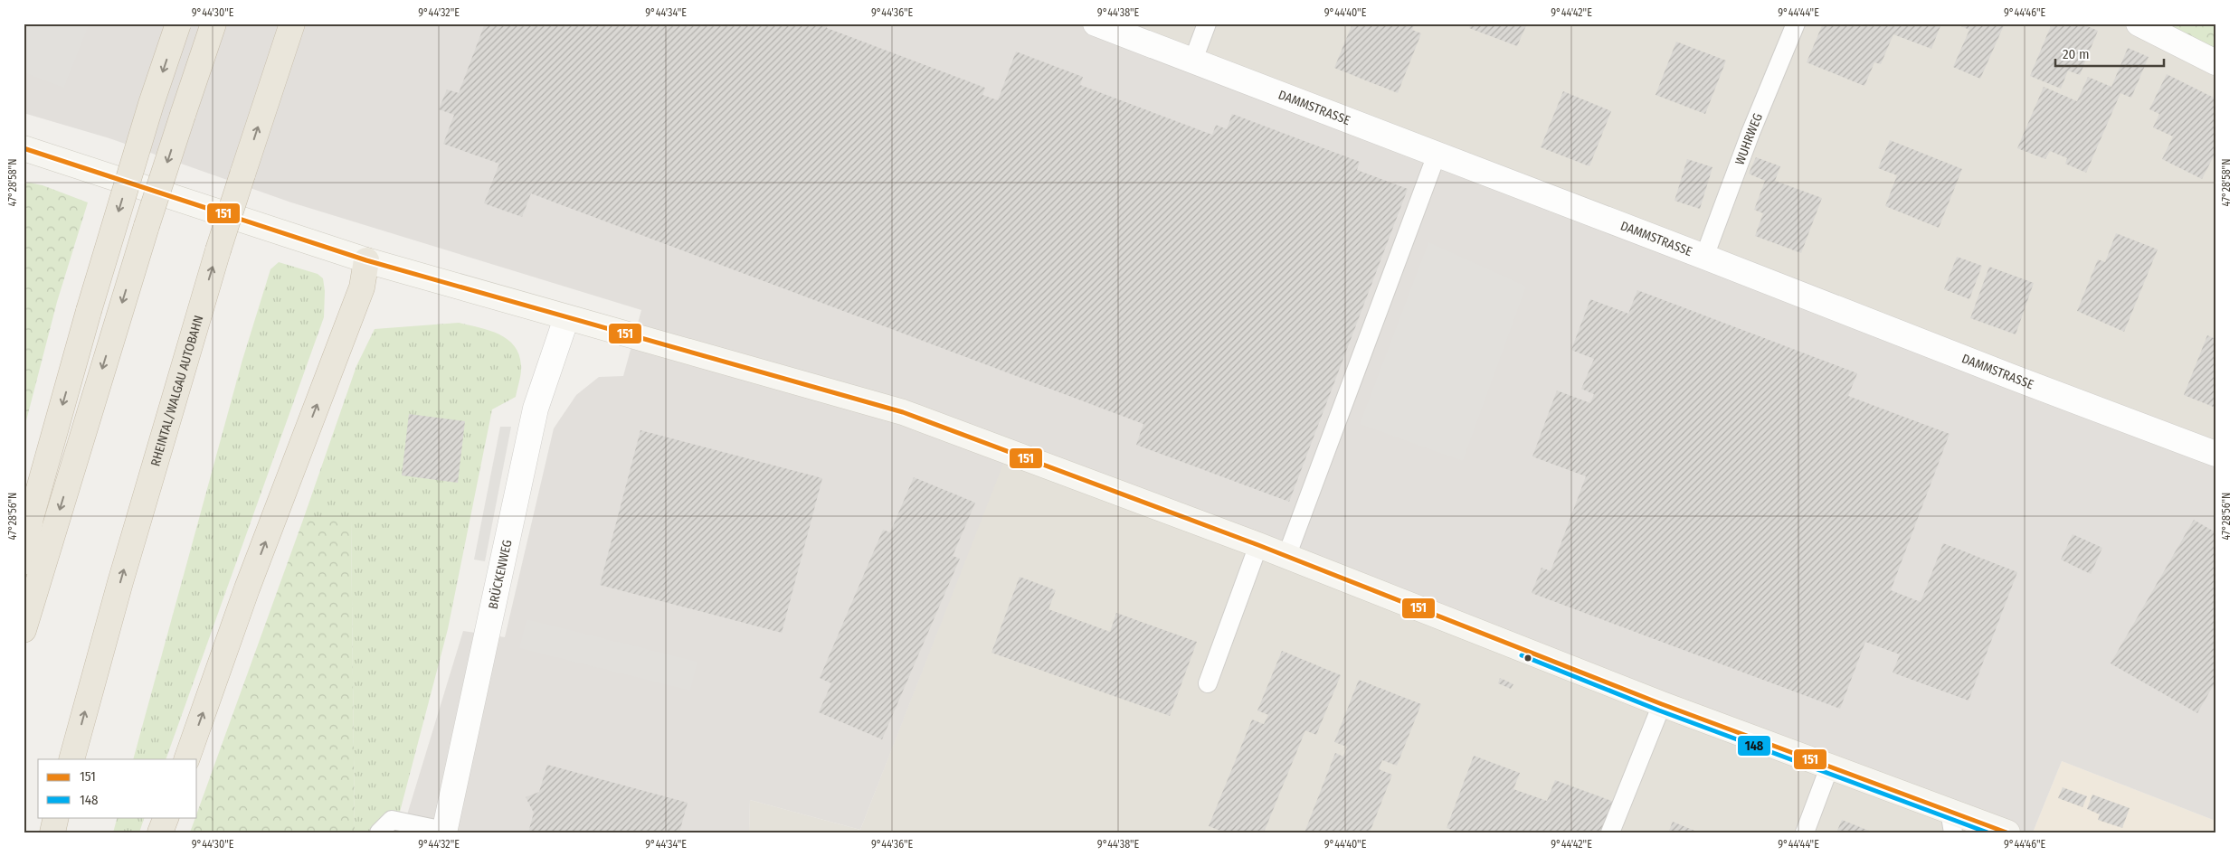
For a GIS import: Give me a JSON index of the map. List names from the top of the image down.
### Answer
{
  "streets": {
    "highway": ["RHEINTAL/WALGAU AUTOBAHN"],
    "street": ["DAMMSTRASSE", "BRÜCKENWEG"],
    "lane": ["WUHRWEG"]
  },
  "crossings": [
    ["DAMMSTRASSE", "WUHRWEG"]
  ],
  "lines": ["transit line 151", "transit line 148"],
  "legend": ["151", "148"],
  "scale_bar": "20 m",
  "coordinates": [
    "9°44'30\"E",
    "9°44'32\"E",
    "9°44'34\"E",
    "9°44'36\"E",
    "9°44'38\"E",
    "9°44'40\"E",
    "9°44'42\"E",
    "9°44'44\"E",
    "9°44'46\"E",
    "47°28'58\"N",
    "47°28'56\"N"
  ]
}
